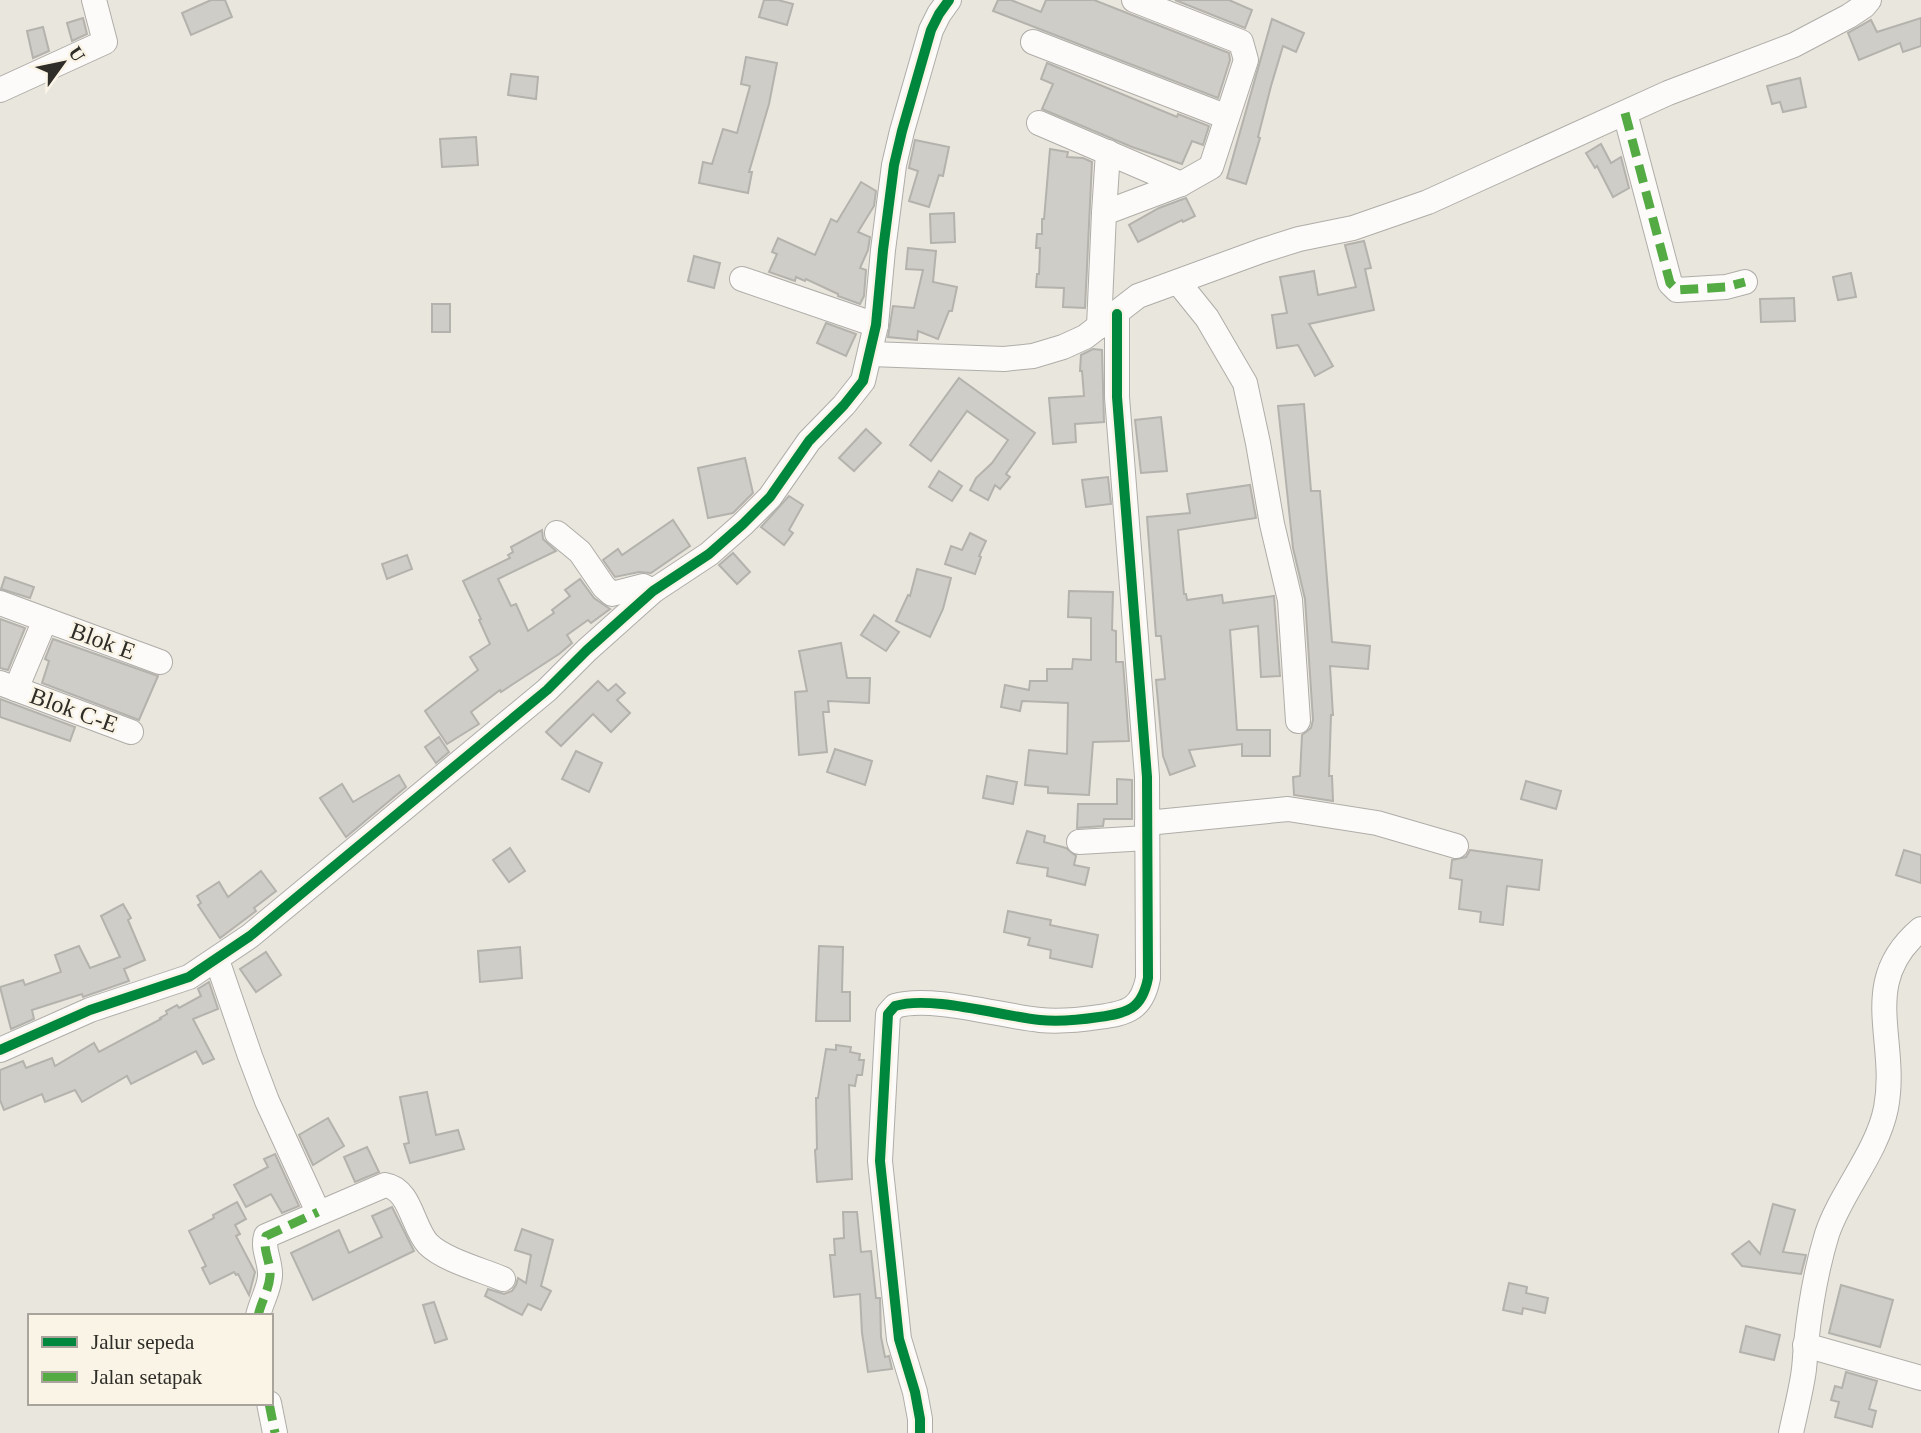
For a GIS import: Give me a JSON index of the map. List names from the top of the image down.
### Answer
{
  "streets": {
    "street": ["Blok E", "Blok C-E"]
  },
  "legend": ["Jalur sepeda", "Jalan setapak"],
  "north": "top right"
}
